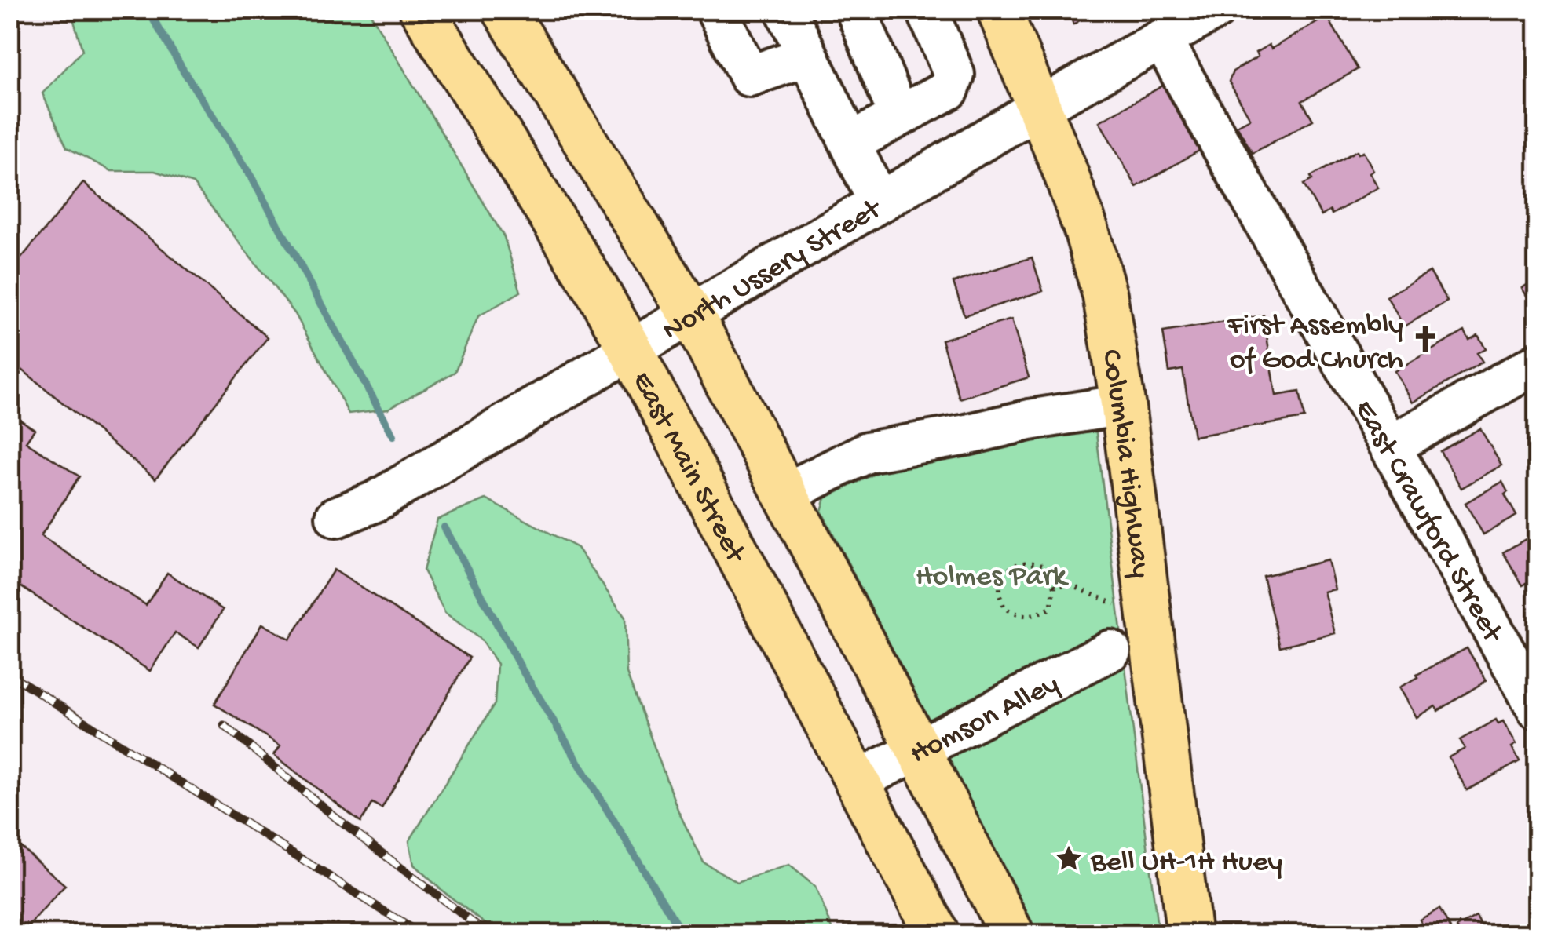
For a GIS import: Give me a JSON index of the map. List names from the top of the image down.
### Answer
{
  "streets": {
    "main road": ["Columbia Highway", "East Main Street"],
    "street": ["North Ussery Street", "East Crawford Street", "Homson Alley"]
  },
  "crossings": [
    ["North Ussery Street", "Columbia Highway"],
    ["North Ussery Street", "East Main Street"],
    ["North Ussery Street", "East Crawford Street"],
    ["East Main Street", "Homson Alley"]
  ],
  "parks": ["Holmes Park"],
  "places": {
    "church": ["First Assembly of God Church"],
    "place": ["Bell UH-1H Huey"]
  }
}
